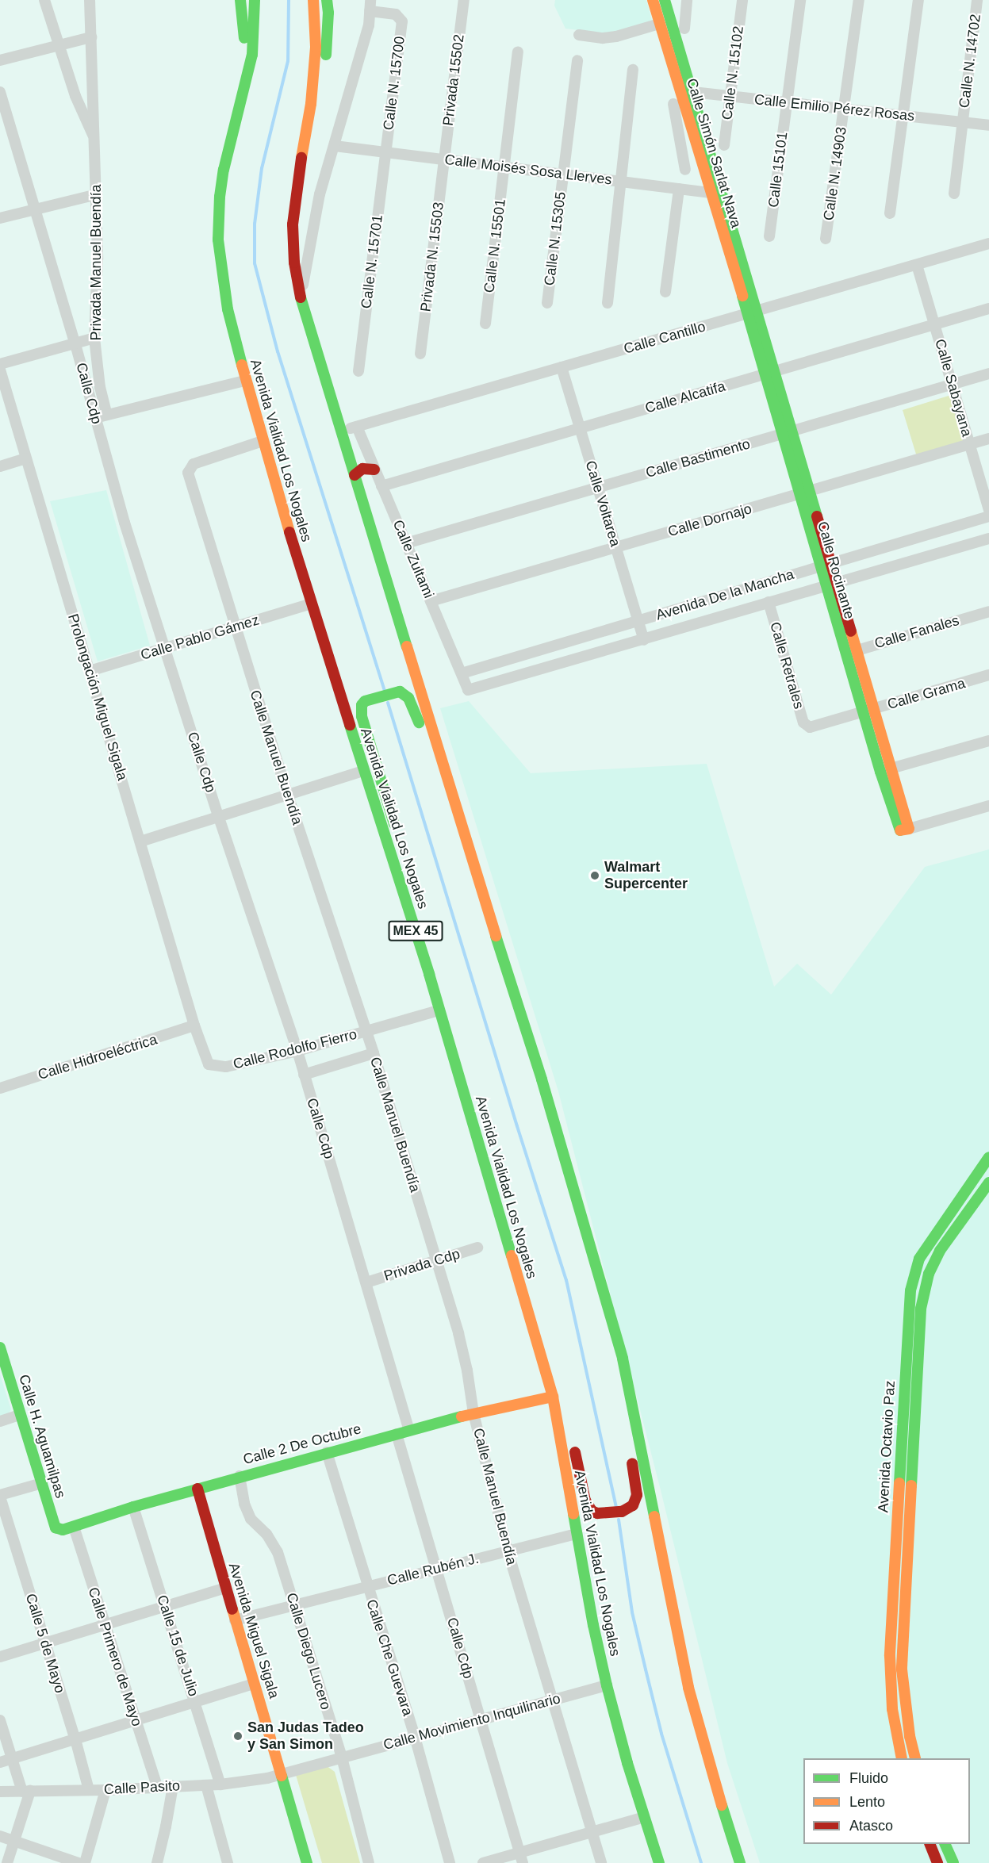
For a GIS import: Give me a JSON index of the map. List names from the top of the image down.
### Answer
{
  "streets": {
    "main road": [
      "Calle Simón Sarlat Nava",
      "Avenida Vialidad Los Nogales",
      "Calle Rocinante",
      "MEX 45",
      "Calle H. Aguamilpas",
      "Calle 2 De Octubre",
      "Avenida Octavio Paz",
      "Avenida Miguel Sigala"
    ],
    "street": [
      "Calle N. 14702",
      "Calle N. 15102",
      "Privada 15502",
      "Calle N. 15700",
      "Calle Emilio Pérez Rosas",
      "Calle Moisés Sosa Llerves",
      "Calle 15101",
      "Calle N. 14903",
      "Calle N. 15305",
      "Calle N. 15501",
      "Privada N. 15503",
      "Calle N. 15701",
      "Privada Manuel Buendía",
      "Calle Cantillo",
      "Calle Sabayana",
      "Calle Cdp",
      "Calle Alcatifa",
      "Calle Bastimento",
      "Calle Voltarea",
      "Calle Dornajo",
      "Calle Zultami",
      "Avenida De la Mancha",
      "Calle Fanales",
      "Calle Pablo Gámez",
      "Calle Retrales",
      "Calle Grama",
      "Prolongación Miguel Sigala",
      "Calle Manuel Buendía",
      "Calle Rodolfo Fierro",
      "Calle Hidroeléctrica",
      "Privada Cdp",
      "Calle Rubén J.",
      "Calle 5 de Mayo",
      "Calle 15 de Julio",
      "Calle Diego Lucero",
      "Calle Primero de Mayo",
      "Calle Che Guevara",
      "Calle Movimiento Inquilinario",
      "Calle Pasito"
    ]
  },
  "crossings": [
    ["Calle N. 14702", "Calle Emilio Pérez Rosas"],
    ["Calle N. 15102", "Calle Emilio Pérez Rosas"],
    ["Privada 15502", "Calle Moisés Sosa Llerves"],
    ["Privada 15502", "Privada N. 15503"],
    ["Calle N. 15700", "Calle Moisés Sosa Llerves"],
    ["Calle N. 15700", "Calle N. 15701"],
    ["Calle Emilio Pérez Rosas", "Calle Simón Sarlat Nava"],
    ["Calle Emilio Pérez Rosas", "Calle 15101"],
    ["Calle Emilio Pérez Rosas", "Calle N. 14903"],
    ["Calle Simón Sarlat Nava", "Calle Moisés Sosa Llerves"],
    ["Calle Simón Sarlat Nava", "Calle Cantillo"],
    ["Calle Simón Sarlat Nava", "Calle Rocinante"],
    ["Calle Moisés Sosa Llerves", "Calle N. 15305"],
    ["Calle Moisés Sosa Llerves", "Calle N. 15501"],
    ["Calle Moisés Sosa Llerves", "Privada N. 15503"],
    ["Calle Moisés Sosa Llerves", "Calle N. 15701"],
    ["Calle Cantillo", "Calle Sabayana"],
    ["Calle Cantillo", "Calle Voltarea"],
    ["Calle Cantillo", "Calle Zultami"],
    ["Calle Cantillo", "Calle Rocinante"],
    ["Calle Sabayana", "Calle Alcatifa"],
    ["Calle Sabayana", "Calle Bastimento"],
    ["Calle Sabayana", "Calle Dornajo"],
    ["Calle Cdp", "Calle Pablo Gámez"],
    ["Calle Cdp", "Calle Rodolfo Fierro"],
    ["Calle Cdp", "Privada Cdp"],
    ["Calle Cdp", "Calle 2 De Octubre"],
    ["Calle Cdp", "Calle Rubén J."],
    ["Calle Cdp", "Calle Movimiento Inquilinario"],
    ["Calle Alcatifa", "Calle Voltarea"],
    ["Calle Alcatifa", "Calle Zultami"],
    ["Calle Alcatifa", "Calle Rocinante"],
    ["Avenida Vialidad Los Nogales", "Calle Pablo Gámez"],
    ["Avenida Vialidad Los Nogales", "Calle Manuel Buendía"],
    ["Avenida Vialidad Los Nogales", "Calle Rodolfo Fierro"],
    ["Avenida Vialidad Los Nogales", "Calle 2 De Octubre"],
    ["Avenida Vialidad Los Nogales", "Calle Rubén J."],
    ["Avenida Vialidad Los Nogales", "Calle Movimiento Inquilinario"],
    ["Calle Bastimento", "Calle Voltarea"],
    ["Calle Bastimento", "Calle Zultami"],
    ["Calle Bastimento", "Calle Rocinante"],
    ["Calle Voltarea", "Calle Dornajo"],
    ["Calle Voltarea", "Avenida De la Mancha"],
    ["Calle Dornajo", "Calle Zultami"],
    ["Calle Dornajo", "Calle Rocinante"],
    ["Calle Zultami", "Avenida De la Mancha"],
    ["Calle Rocinante", "Avenida De la Mancha"],
    ["Calle Rocinante", "Calle Fanales"],
    ["Calle Rocinante", "Calle Retrales"],
    ["Calle Rocinante", "Calle Grama"],
    ["Avenida De la Mancha", "Calle Retrales"],
    ["Calle Pablo Gámez", "Prolongación Miguel Sigala"],
    ["Calle Pablo Gámez", "Calle Manuel Buendía"],
    ["Calle Retrales", "Calle Grama"],
    ["Prolongación Miguel Sigala", "Calle Rodolfo Fierro"],
    ["Prolongación Miguel Sigala", "Calle Hidroeléctrica"],
    ["Calle Manuel Buendía", "Calle Rodolfo Fierro"],
    ["Calle Manuel Buendía", "Privada Cdp"],
    ["Calle Manuel Buendía", "Calle 2 De Octubre"],
    ["Calle Manuel Buendía", "Calle Rubén J."],
    ["Calle Manuel Buendía", "Calle Movimiento Inquilinario"],
    ["Calle Rodolfo Fierro", "Calle Hidroeléctrica"],
    ["Calle H. Aguamilpas", "Calle 2 De Octubre"],
    ["Calle H. Aguamilpas", "Calle Primero de Mayo"],
    ["Calle 2 De Octubre", "Avenida Miguel Sigala"],
    ["Calle 2 De Octubre", "Calle 15 de Julio"],
    ["Calle 2 De Octubre", "Calle Diego Lucero"],
    ["Calle 2 De Octubre", "Calle Primero de Mayo"],
    ["Calle 2 De Octubre", "Calle Che Guevara"],
    ["Calle Rubén J.", "Avenida Miguel Sigala"],
    ["Calle Rubén J.", "Calle Diego Lucero"],
    ["Calle Rubén J.", "Calle Che Guevara"],
    ["Avenida Miguel Sigala", "Calle Movimiento Inquilinario"],
    ["Avenida Miguel Sigala", "Calle Pasito"],
    ["Calle 5 de Mayo", "Calle Pasito"],
    ["Calle 15 de Julio", "Calle Pasito"],
    ["Calle Diego Lucero", "Calle Movimiento Inquilinario"],
    ["Calle Primero de Mayo", "Calle Pasito"],
    ["Calle Che Guevara", "Calle Movimiento Inquilinario"],
    ["Calle Movimiento Inquilinario", "Calle Pasito"]
  ],
  "places": ["Walmart Supercenter", "San Judas Tadeo y San Simon"],
  "legend": ["Fluido", "Lento", "Atasco"]
}
